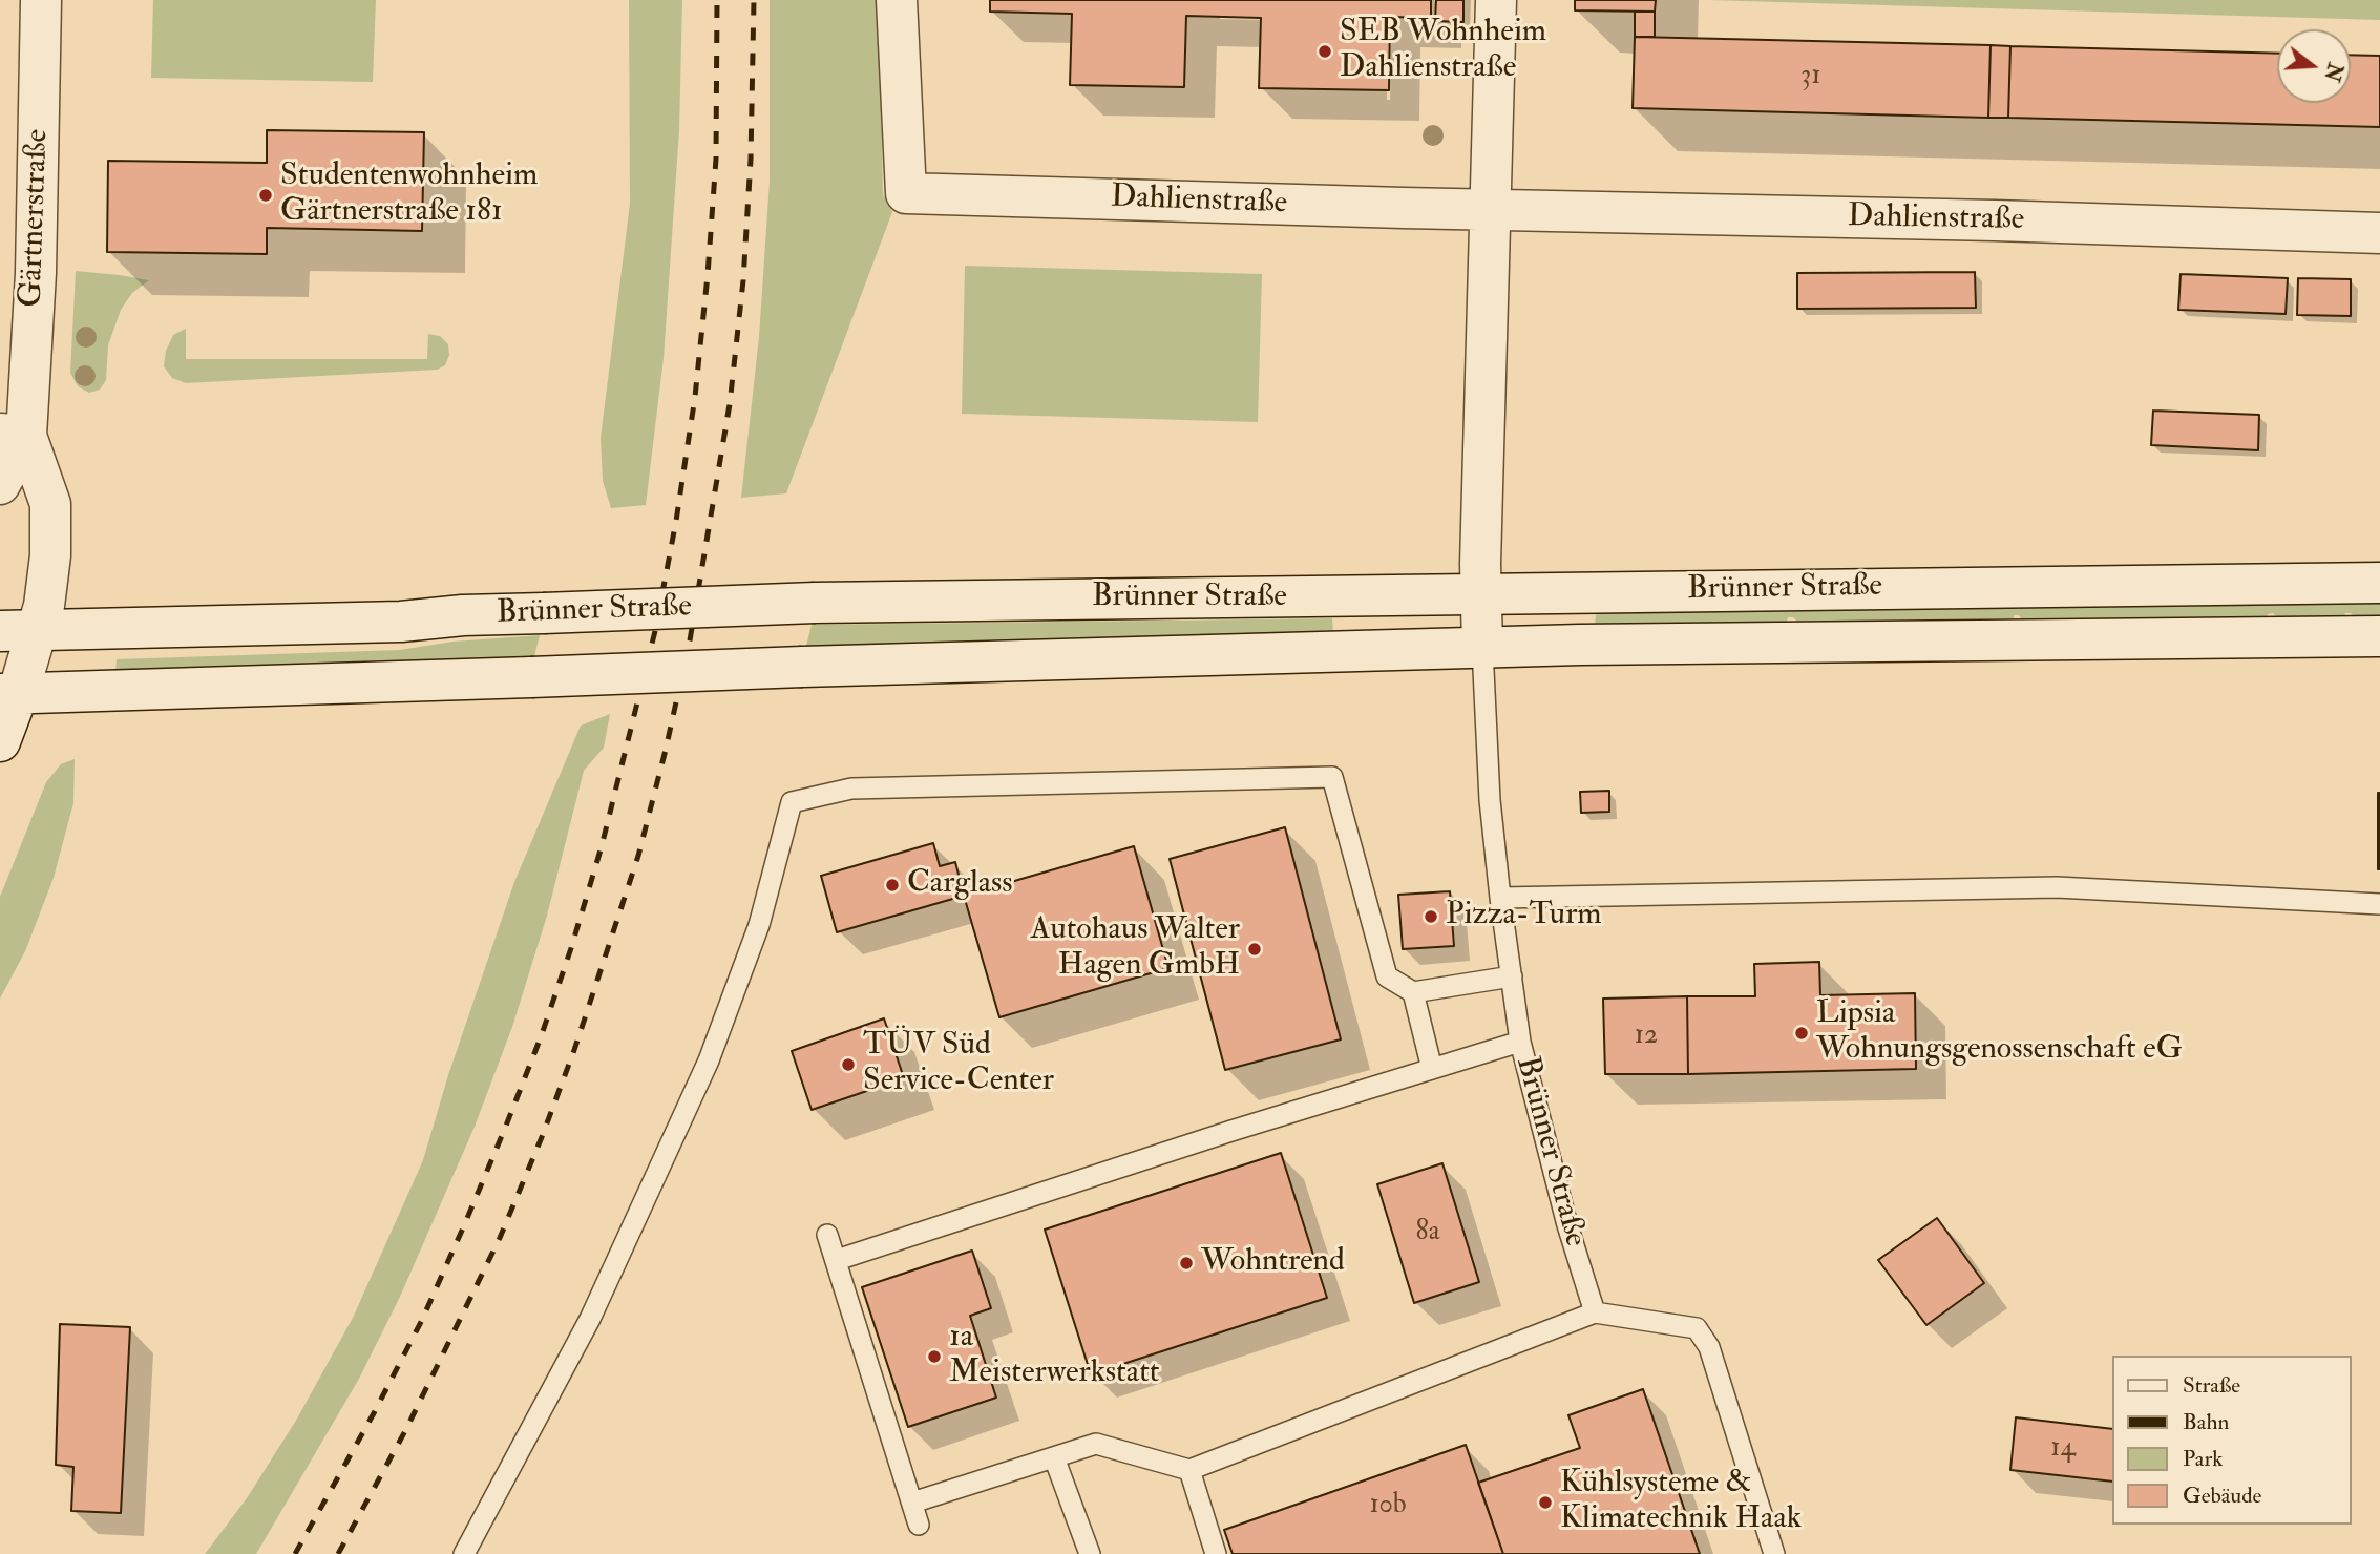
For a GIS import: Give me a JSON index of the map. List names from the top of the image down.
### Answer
{
  "streets": {
    "main road": ["Dahlienstraße", "Gärtnerstraße", "Brünner Straße"]
  },
  "crossings": [
    ["Gärtnerstraße", "Brünner Straße"]
  ],
  "places": [
    "SEB Wohnheim Dahlienstraße",
    "Studentenwohnheim Gärtnerstraße 181",
    "Carglass",
    "Pizza-Turm",
    "Autohaus Walter Hagen GmbH",
    "Lipsia Wohnungsgenossenschaft eG",
    "TÜV Süd Service-Center",
    "Wohntrend",
    "1a Meisterwerkstatt",
    "Kühlsysteme & Klimatechnik Haak"
  ],
  "house_numbers": [
    "31",
    "12",
    "8a",
    "14",
    "10b"
  ],
  "legend": [
    "Straße",
    "Bahn",
    "Park",
    "Gebäude"
  ],
  "north": "right"
}
